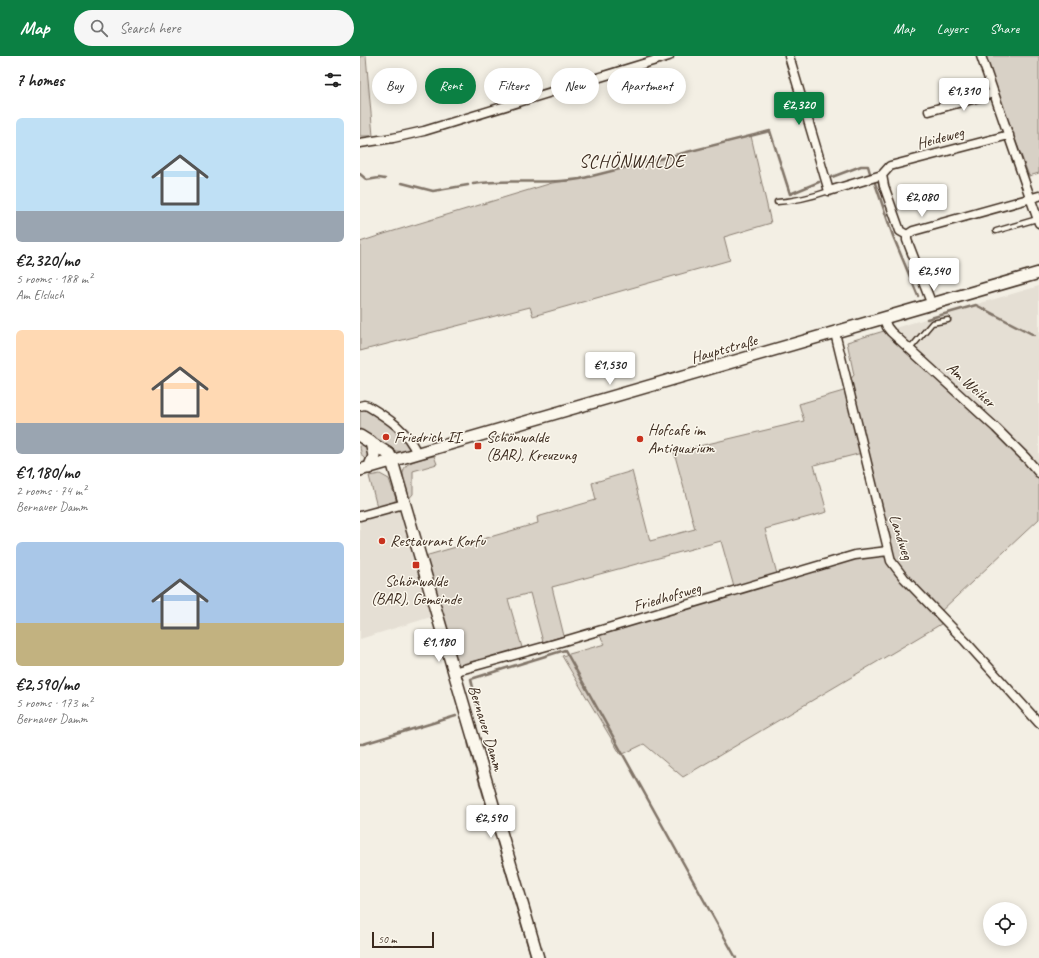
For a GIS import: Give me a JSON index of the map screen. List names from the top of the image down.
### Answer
{
  "streets": {
    "main road": ["Hauptstraße", "Bernauer Damm"],
    "street": [
      "Heideweg",
      "Am Weiher",
      "Landweg",
      "Friedhofsweg"
    ]
  },
  "crossings": [
    ["Hauptstraße", "Am Weiher"],
    ["Hauptstraße", "Landweg"],
    ["Hauptstraße", "Bernauer Damm"],
    ["Landweg", "Friedhofsweg"],
    ["Friedhofsweg", "Bernauer Damm"]
  ],
  "districts": ["SCHÖNWALDE"],
  "places": {
    "other": ["Friedrich II.", "Hofcafe im Antiquarium", "Restaurant Korfu"],
    "transit": ["Schönwalde (BAR), Kreuzung", "Schönwalde (BAR), Gemeinde"]
  },
  "scale_bar": "50 m",
  "page": {
    "header": "Map",
    "search": "Search here",
    "nav": ["Map", "Layers", "Share"],
    "heading": "7 homes",
    "chip": [
      "Buy",
      "Rent",
      "Filters",
      "New",
      "Apartment"
    ],
    "price": [
      "€1,310",
      "€2,320",
      "€2,080",
      "€2,540",
      "€1,530",
      "€1,180",
      "€2,590"
    ],
    "list": [
      {
        "name": "€2,320/mo",
        "note": "5 rooms · 188 m² · Am Elsluch"
      },
      {
        "name": "€1,180/mo",
        "note": "2 rooms · 74 m² · Bernauer Damm"
      },
      {
        "name": "€2,590/mo",
        "note": "5 rooms · 173 m² · Bernauer Damm"
      }
    ],
    "scale": "50 m"
  }
}
